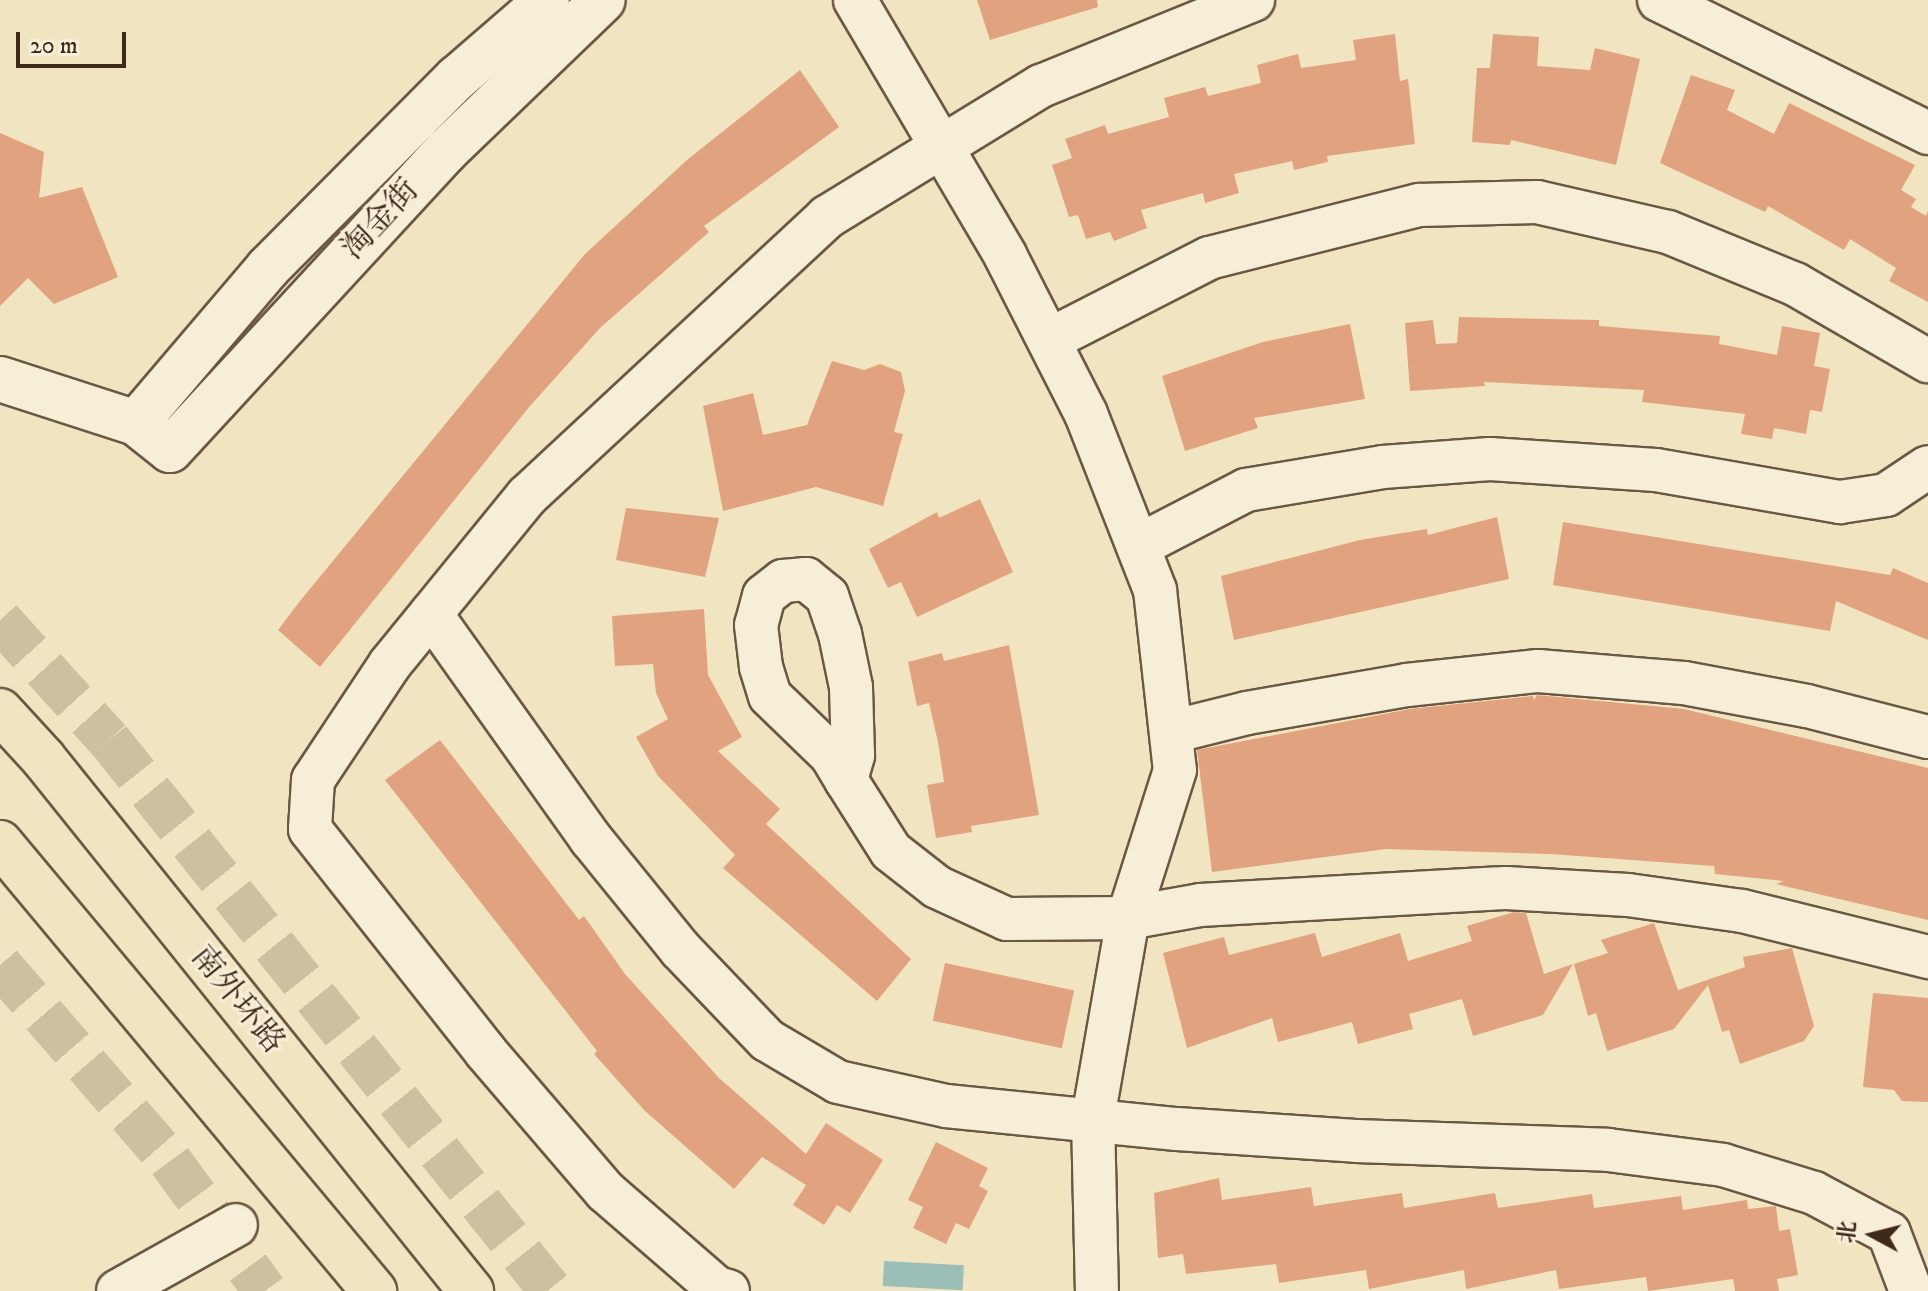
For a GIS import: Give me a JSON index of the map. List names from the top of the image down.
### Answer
{
  "streets": {
    "highway": ["南外环路"],
    "street": ["淘金街"]
  },
  "scale_bar": "20 m",
  "north": "left"
}
